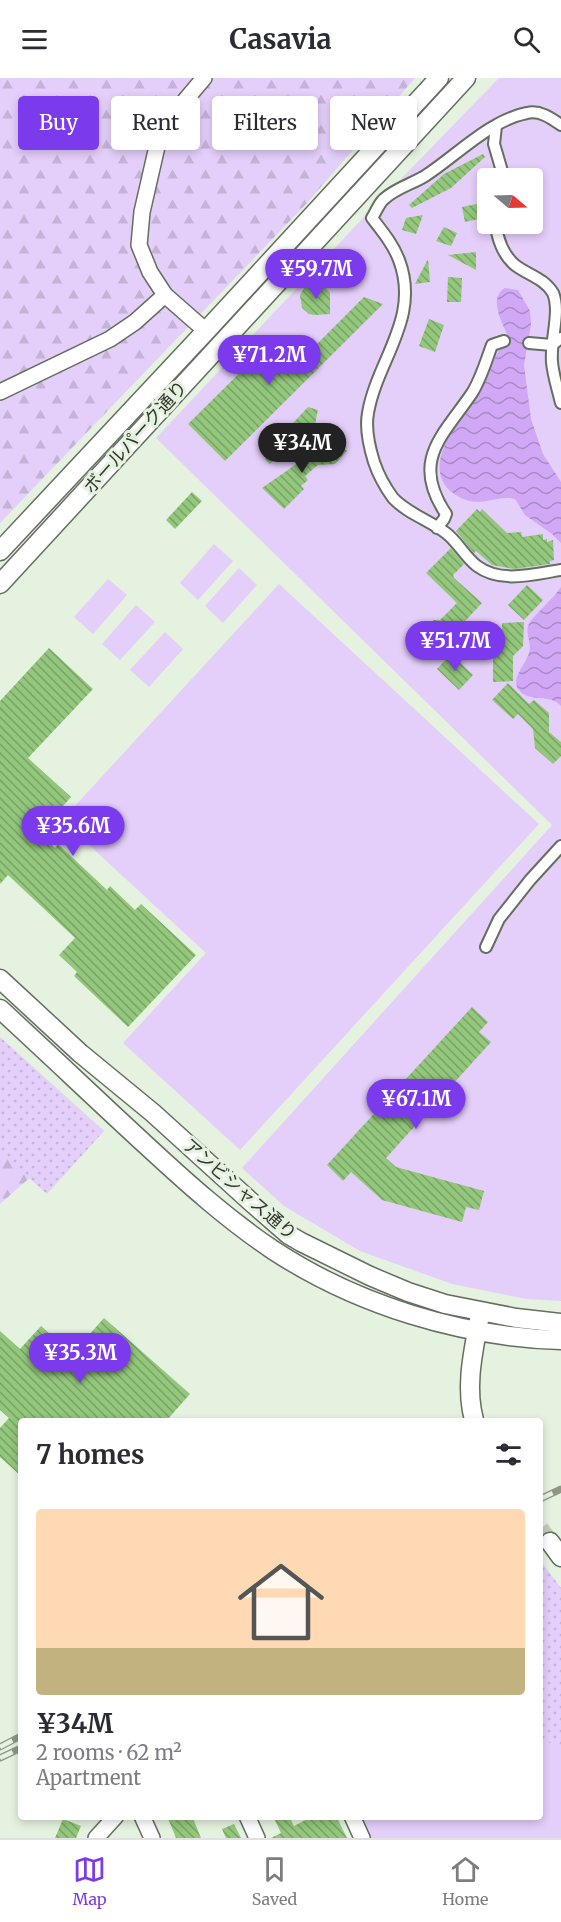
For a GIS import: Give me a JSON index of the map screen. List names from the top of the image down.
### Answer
{
  "streets": {
    "street": ["ボールパーク通り", "アンビシャス通り"]
  },
  "north": "right",
  "page": {
    "header": "Casavia",
    "chip": [
      "Buy",
      "Rent",
      "Filters",
      "New"
    ],
    "price": [
      "¥59.7M",
      "¥71.2M",
      "¥34M",
      "¥51.7M",
      "¥35.6M",
      "¥67.1M",
      "¥35.3M"
    ],
    "heading": "7 homes",
    "list": [
      {
        "name": "¥34M",
        "note": "2 rooms · 62 m² · Apartment"
      }
    ],
    "tabs": ["Map", "Saved", "Home"]
  }
}
